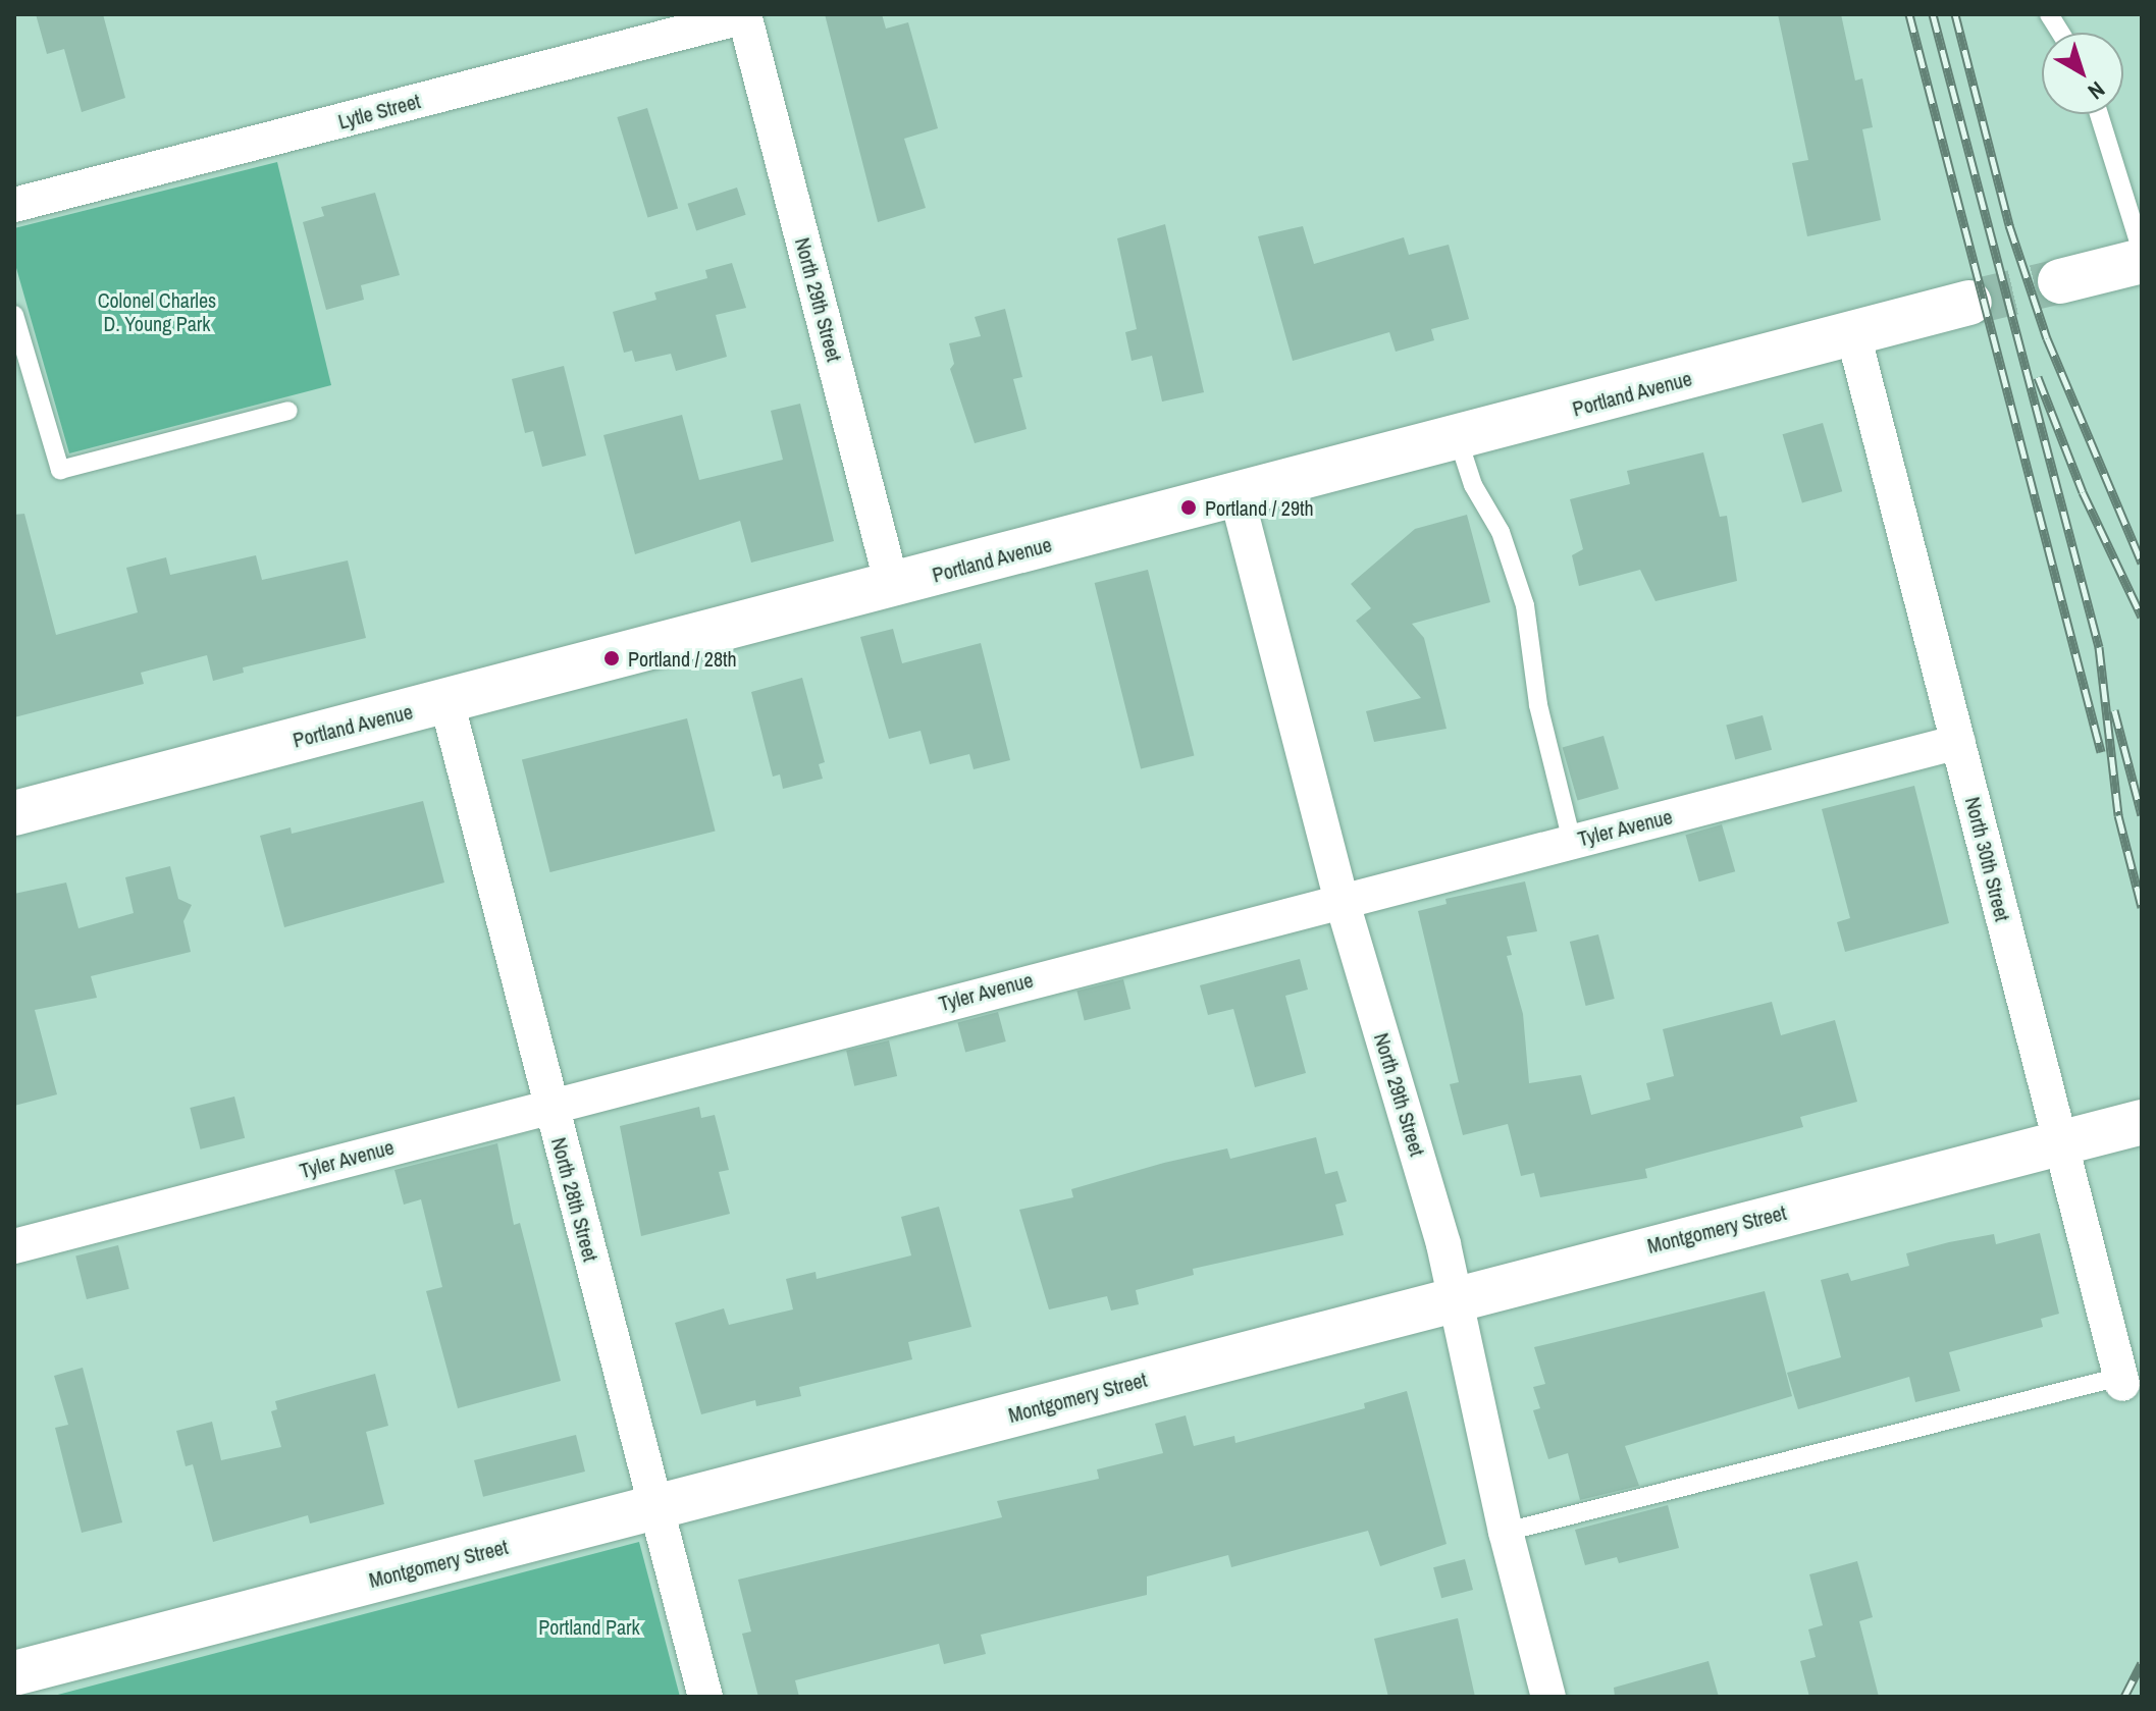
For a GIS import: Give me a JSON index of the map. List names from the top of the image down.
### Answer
{
  "streets": {
    "street": [
      "Lytle Street",
      "North 29th Street",
      "Portland Avenue",
      "Tyler Avenue",
      "North 30th Street",
      "North 28th Street",
      "Montgomery Street"
    ]
  },
  "crossings": [
    ["Lytle Street", "North 29th Street"],
    ["North 29th Street", "Portland Avenue"],
    ["North 29th Street", "Tyler Avenue"],
    ["North 29th Street", "Montgomery Street"],
    ["Portland Avenue", "North 30th Street"],
    ["Portland Avenue", "North 28th Street"],
    ["Tyler Avenue", "North 30th Street"],
    ["Tyler Avenue", "North 28th Street"],
    ["North 30th Street", "Montgomery Street"],
    ["North 28th Street", "Montgomery Street"]
  ],
  "parks": ["Colonel Charles D. Young Park", "Portland Park"],
  "places": ["Portland / 29th", "Portland / 28th"],
  "north": "bottom right"
}
